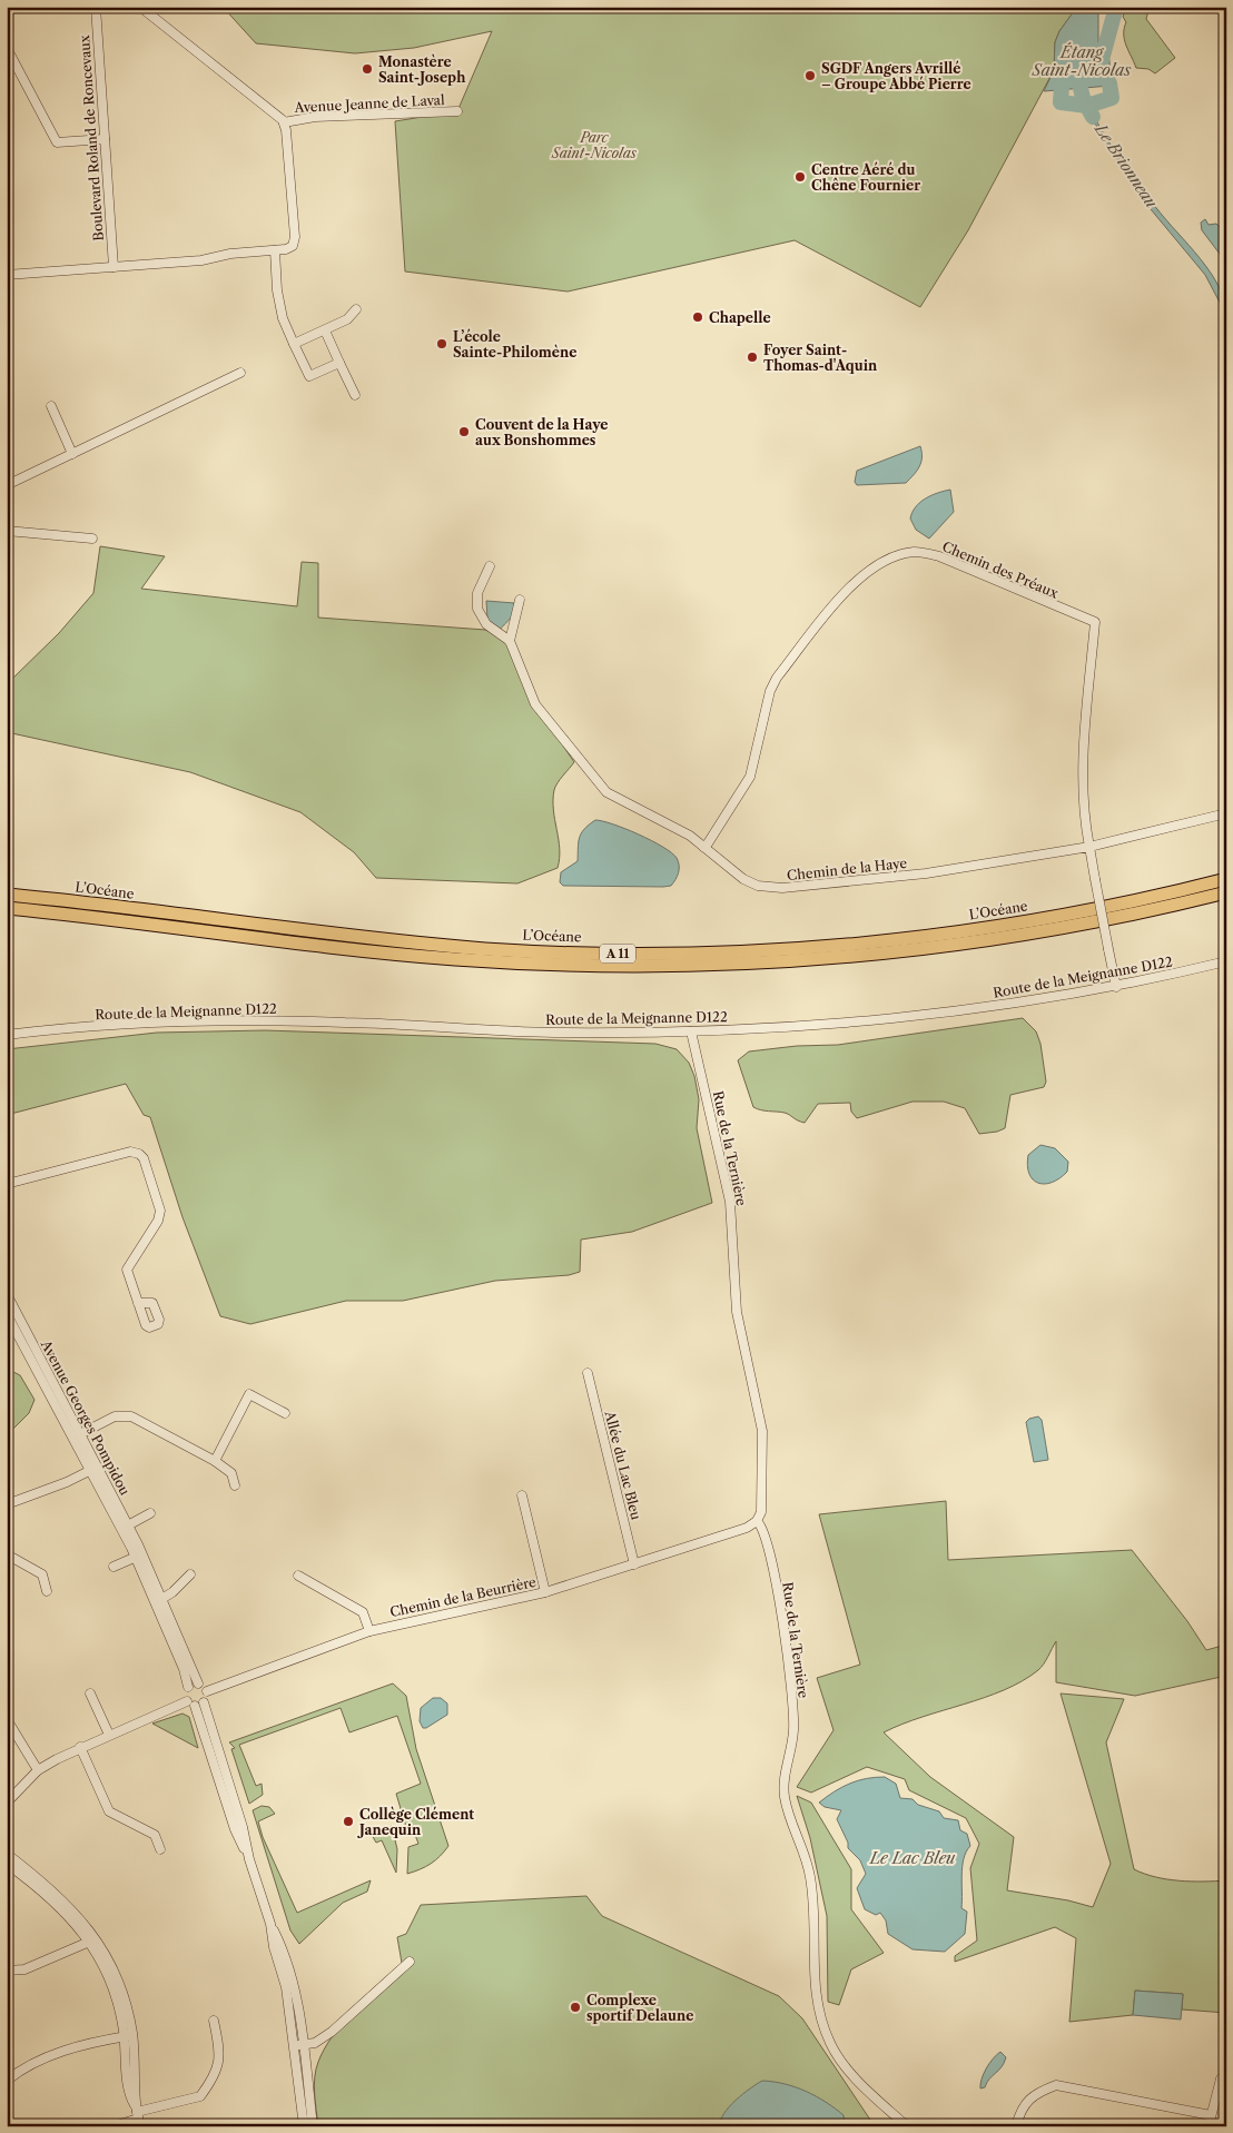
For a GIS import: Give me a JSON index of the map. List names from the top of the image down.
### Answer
{
  "streets": {
    "highway": ["L’Océane", "A 11"],
    "street": [
      "Avenue Jeanne de Laval",
      "Boulevard Roland de Roncevaux",
      "Chemin des Préaux",
      "Chemin de la Haye",
      "Route de la Meignanne D122",
      "Rue de la Ternière",
      "Avenue Georges Pompidou",
      "Allée du Lac Bleu",
      "Chemin de la Beurrière"
    ]
  },
  "crossings": [
    ["Chemin des Préaux", "Chemin de la Haye"],
    ["Route de la Meignanne D122", "Rue de la Ternière"],
    ["Rue de la Ternière", "Chemin de la Beurrière"],
    ["Avenue Georges Pompidou", "Chemin de la Beurrière"],
    ["Allée du Lac Bleu", "Chemin de la Beurrière"]
  ],
  "water": ["Étang Saint-Nicolas", "Le Brionneau", "Le Lac Bleu"],
  "parks": ["Parc Saint-Nicolas"],
  "places": [
    "Monastère Saint-Joseph",
    "SGDF Angers Avrillé – Groupe Abbé Pierre",
    "Centre Aéré du Chêne Fournier",
    "Chapelle",
    "L’école Sainte-Philomène",
    "Foyer Saint- Thomas-d'Aquin",
    "Couvent de la Haye aux Bonshommes",
    "Collège Clément Janequin",
    "Complexe sportif Delaune"
  ]
}
